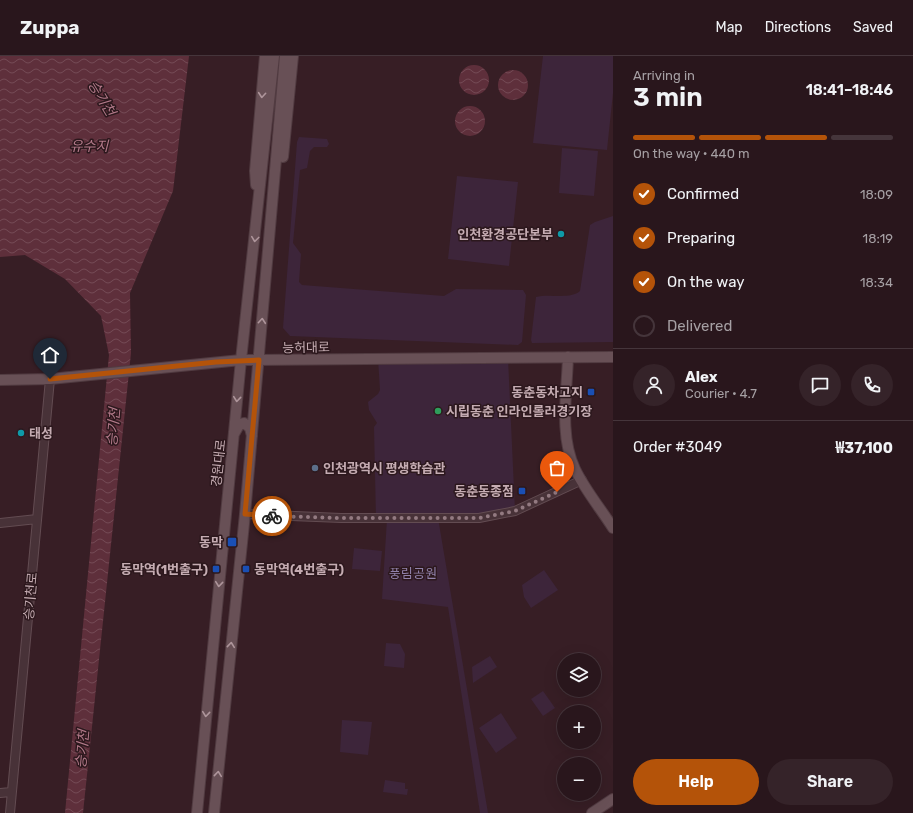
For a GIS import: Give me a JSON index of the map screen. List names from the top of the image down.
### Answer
{
  "streets": {
    "main road": ["능허대로", "경원대로"],
    "street": ["승기천로"]
  },
  "crossings": [
    ["능허대로", "경원대로"],
    ["능허대로", "승기천로"]
  ],
  "water": ["승기천", "유수지"],
  "parks": ["풍림공원"],
  "places": {
    "other": [
      "인천환경공단본부",
      "시립동춘 인라인롤러경기장",
      "태성",
      "인천광역시 평생학습관"
    ],
    "transit": [
      "동춘동차고지",
      "동춘동종점",
      "동막",
      "동막역(1번출구)",
      "동막역(4번출구)"
    ]
  },
  "page": {
    "header": "Zuppa",
    "nav": ["Map", "Directions", "Saved"],
    "heading": ["3 min", "Arriving in", "18:41–18:46"],
    "panel": [
      "Alex",
      "Courier · 4.7",
      "Order #3049",
      "₩37,100"
    ],
    "bar": "On the way · 440 m",
    "list": [
      ["Confirmed", "18:09"],
      ["Preparing", "18:19"],
      ["On the way", "18:34"],
      "Delivered"
    ],
    "map_buttons": ["+", "−"],
    "buttons": ["Help", "Share"]
  }
}
